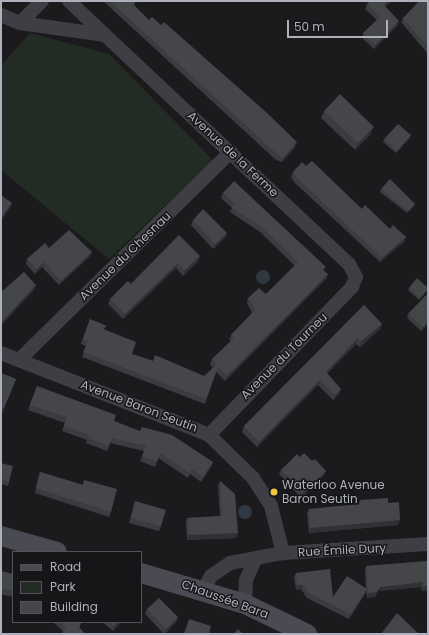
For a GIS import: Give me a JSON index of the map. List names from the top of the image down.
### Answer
{
  "streets": {
    "main road": ["Chaussée Bara"],
    "street": [
      "Avenue de la Ferme",
      "Avenue du Chesnau",
      "Avenue du Tourneu",
      "Avenue Baron Seutin",
      "Rue Émile Dury"
    ]
  },
  "crossings": [
    ["Avenue de la Ferme", "Avenue du Chesnau"],
    ["Avenue de la Ferme", "Avenue du Tourneu"],
    ["Avenue du Chesnau", "Avenue Baron Seutin"],
    ["Avenue du Tourneu", "Avenue Baron Seutin"],
    ["Avenue Baron Seutin", "Rue Émile Dury"],
    ["Rue Émile Dury", "Chaussée Bara"]
  ],
  "places": ["Waterloo Avenue Baron Seutin"],
  "legend": ["Road", "Park", "Building"],
  "scale_bar": "50 m"
}
